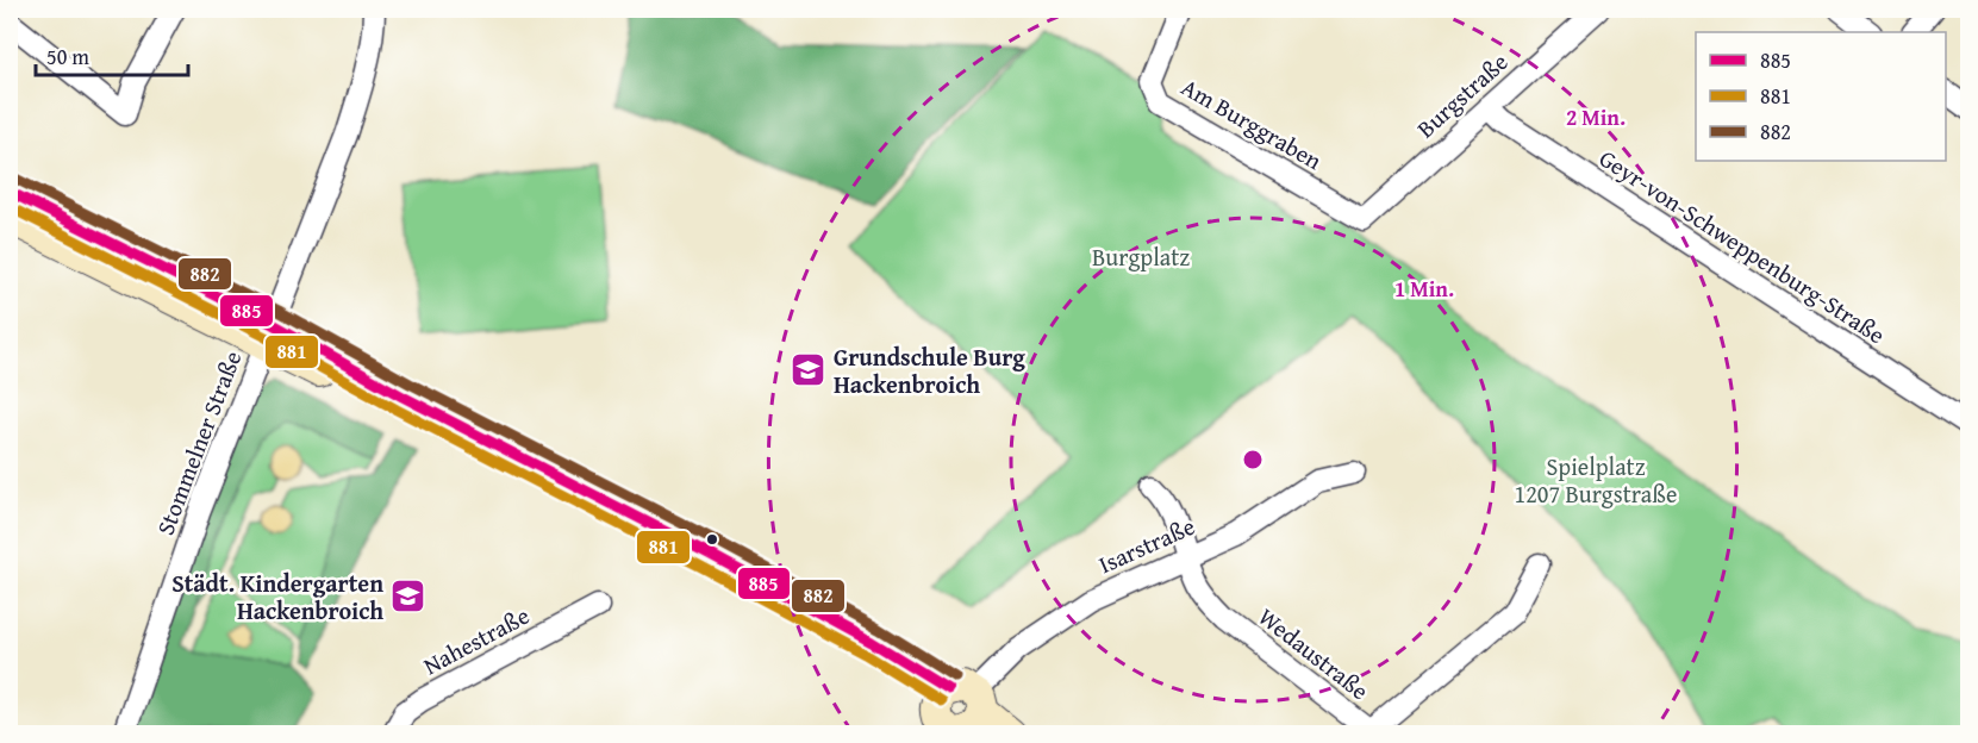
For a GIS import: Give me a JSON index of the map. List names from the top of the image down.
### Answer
{
  "streets": {
    "street": [
      "Burgstraße",
      "Am Burggraben",
      "Geyr-von-Schweppenburg-Straße",
      "Stommelner Straße",
      "Isarstraße",
      "Nahestraße",
      "Wedaustraße"
    ]
  },
  "crossings": [
    ["Burgstraße", "Am Burggraben"],
    ["Burgstraße", "Geyr-von-Schweppenburg-Straße"],
    ["Isarstraße", "Wedaustraße"]
  ],
  "parks": ["Burgplatz", "Spielplatz 1207 Burgstraße"],
  "places": {
    "school or university": ["Grundschule Burg Hackenbroich", "Städt. Kindergarten Hackenbroich"]
  },
  "lines": ["transit line 882", "transit line 885", "transit line 881"],
  "legend": ["885", "881", "882"],
  "scale_bar": "50 m",
  "rings": ["2 Min.", "1 Min."]
}
